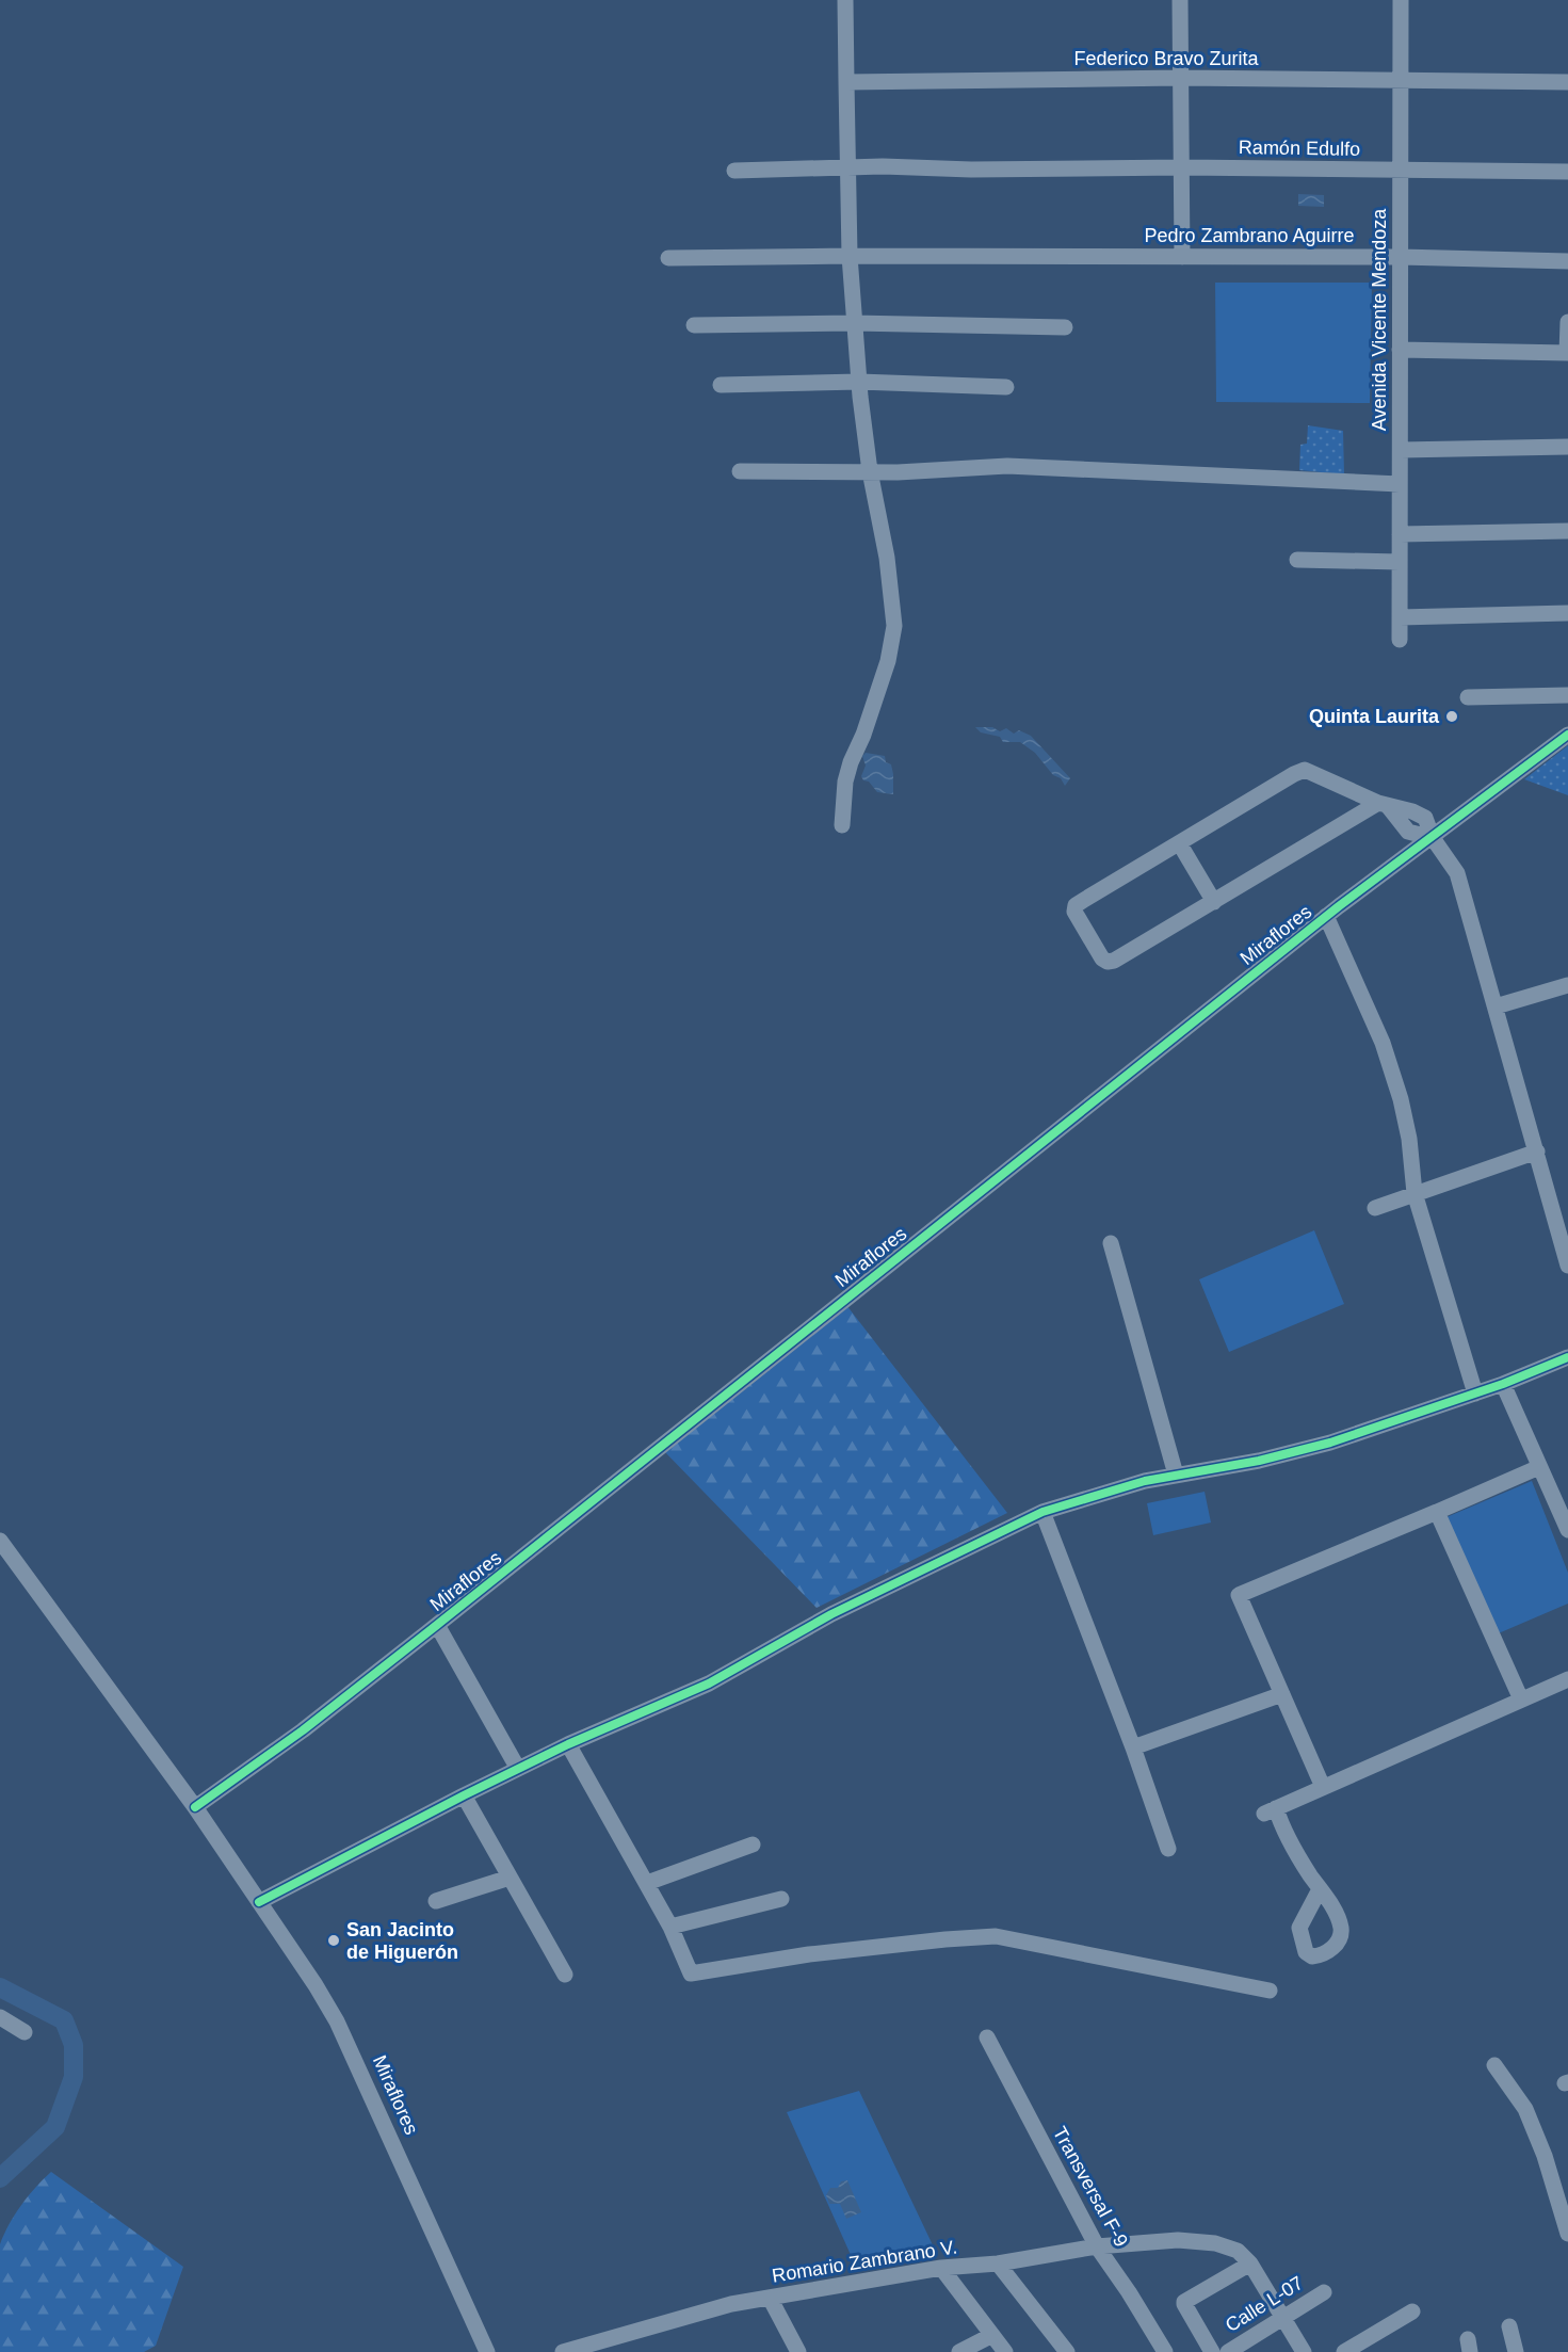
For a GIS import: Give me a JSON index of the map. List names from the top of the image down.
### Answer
{
  "streets": {
    "street": [
      "Federico Bravo Zurita",
      "Ramón Edulfo",
      "Pedro Zambrano Aguirre",
      "Avenida Vicente Mendoza",
      "Miraflores",
      "Transversal F-9",
      "Romario Zambrano V.",
      "Calle L-07"
    ]
  },
  "crossings": [
    ["Federico Bravo Zurita", "Avenida Vicente Mendoza"],
    ["Ramón Edulfo", "Avenida Vicente Mendoza"],
    ["Pedro Zambrano Aguirre", "Avenida Vicente Mendoza"],
    ["Transversal F-9", "Romario Zambrano V."],
    ["Romario Zambrano V.", "Calle L-07"]
  ],
  "places": ["Quinta Laurita", "San Jacinto de Higuerón"]
}
